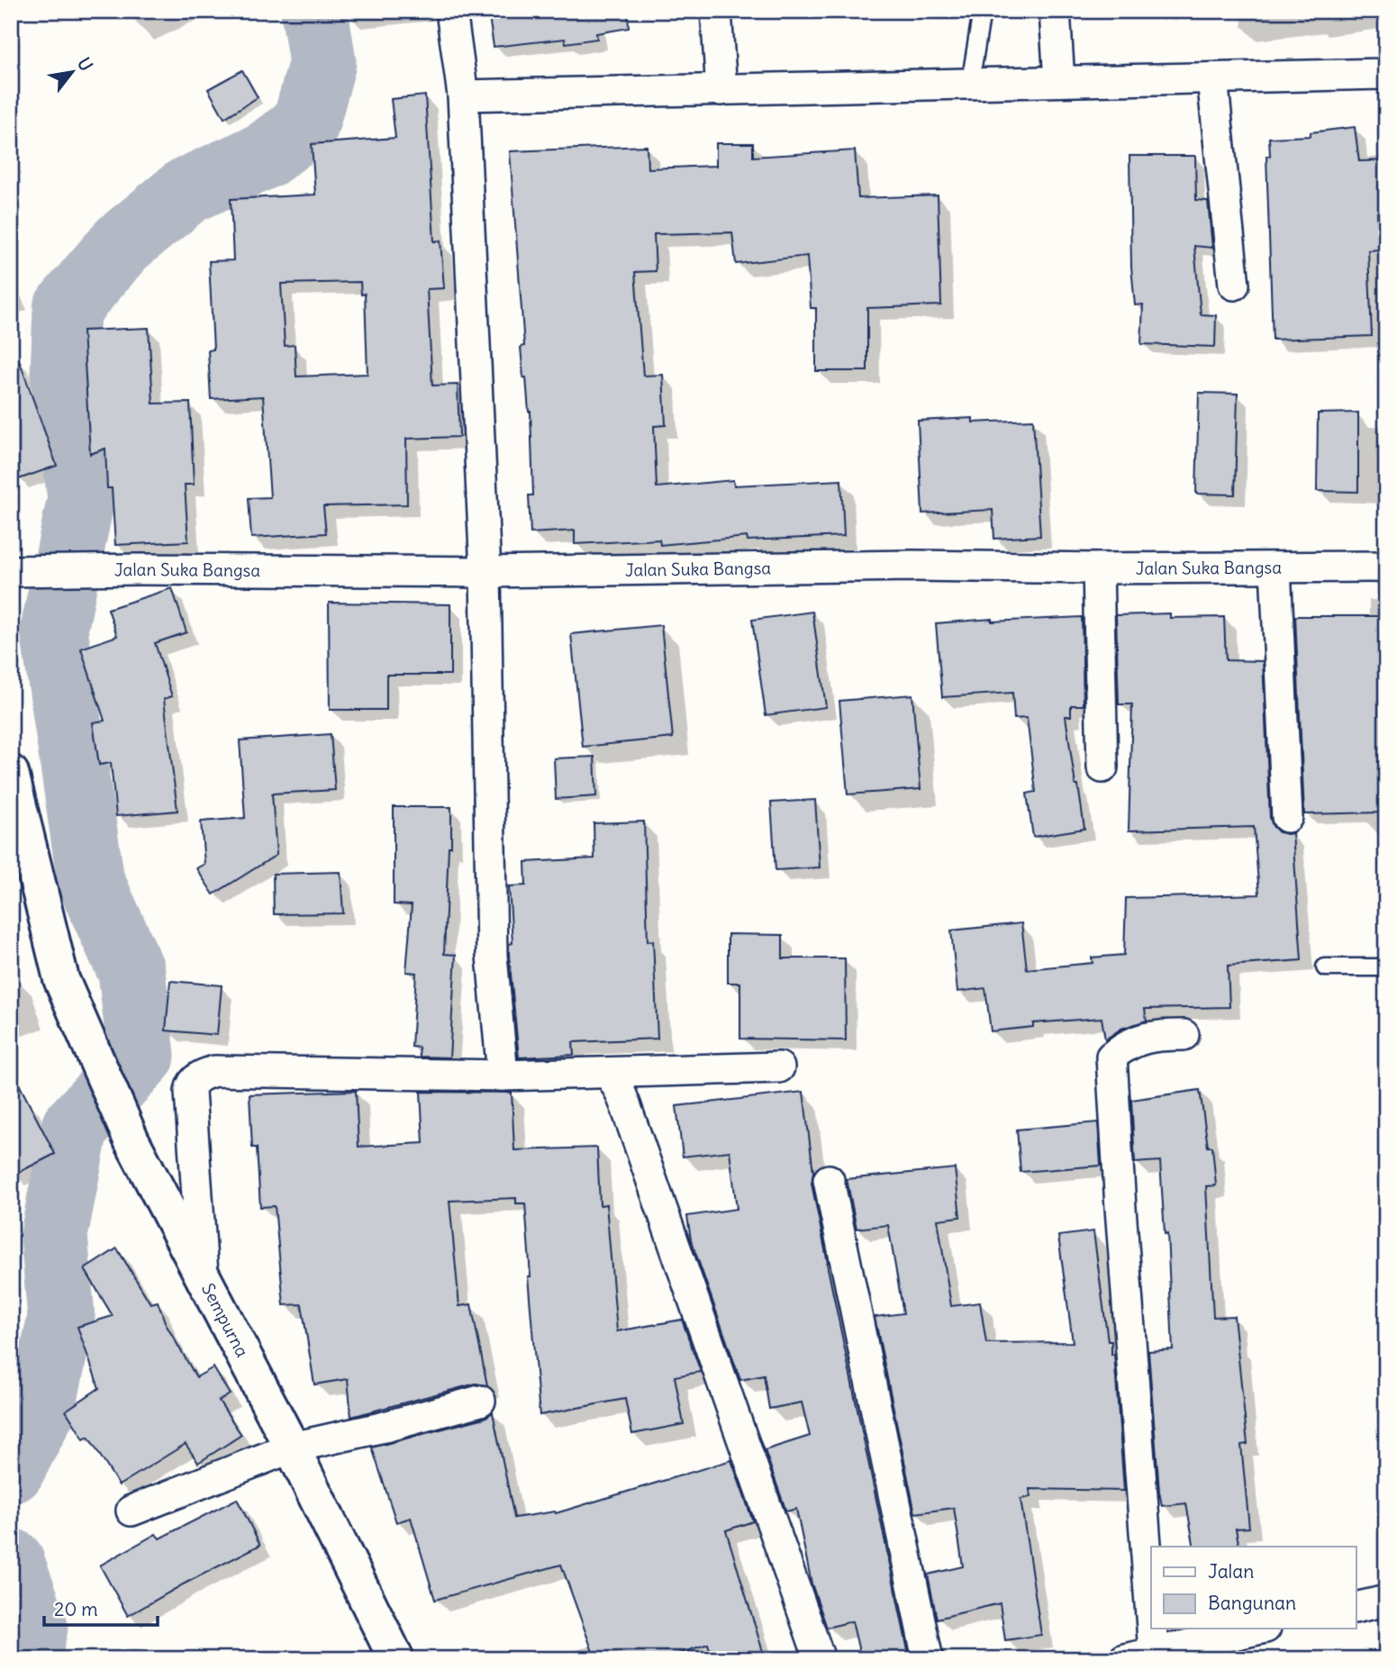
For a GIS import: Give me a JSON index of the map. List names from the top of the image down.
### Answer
{
  "streets": {
    "street": ["Jalan Suka Bangsa", "Sempurna"]
  },
  "legend": ["Jalan", "Bangunan"],
  "scale_bar": "20 m",
  "north": "top right"
}
